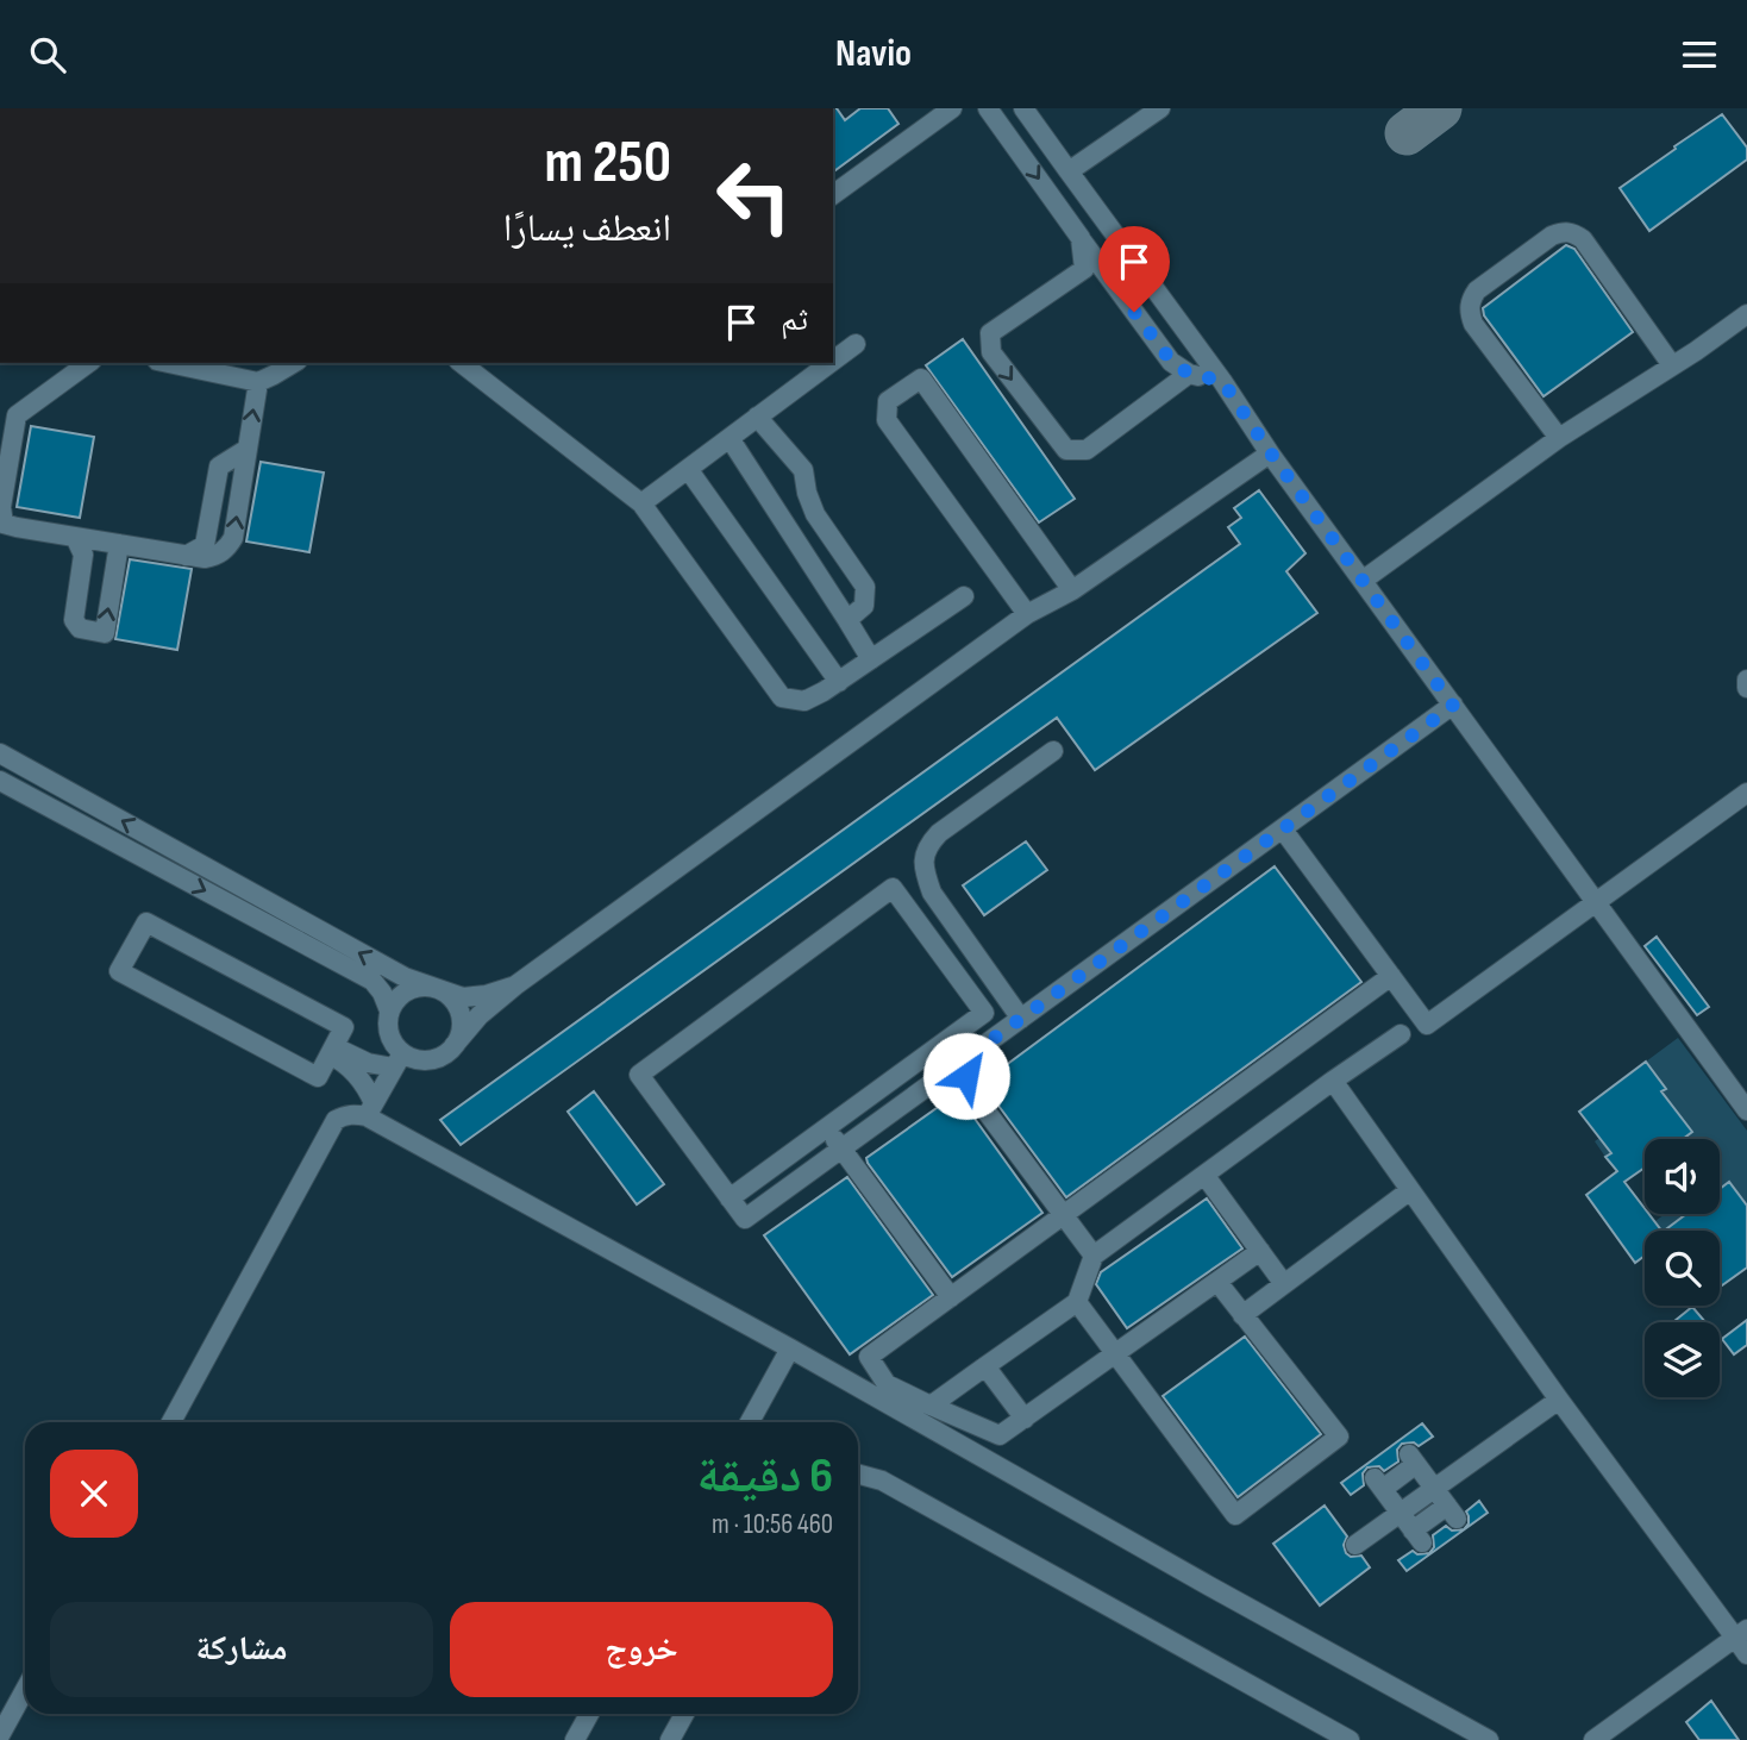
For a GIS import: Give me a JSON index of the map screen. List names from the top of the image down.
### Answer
{
  "page": {
    "header": "Navio",
    "turn": ["250 m", "انعطف يسارًا"],
    "then": "ثم",
    "heading": ["6 دقيقة", "460 m · 10:56"],
    "buttons": ["خروج", "مشاركة"]
  }
}
